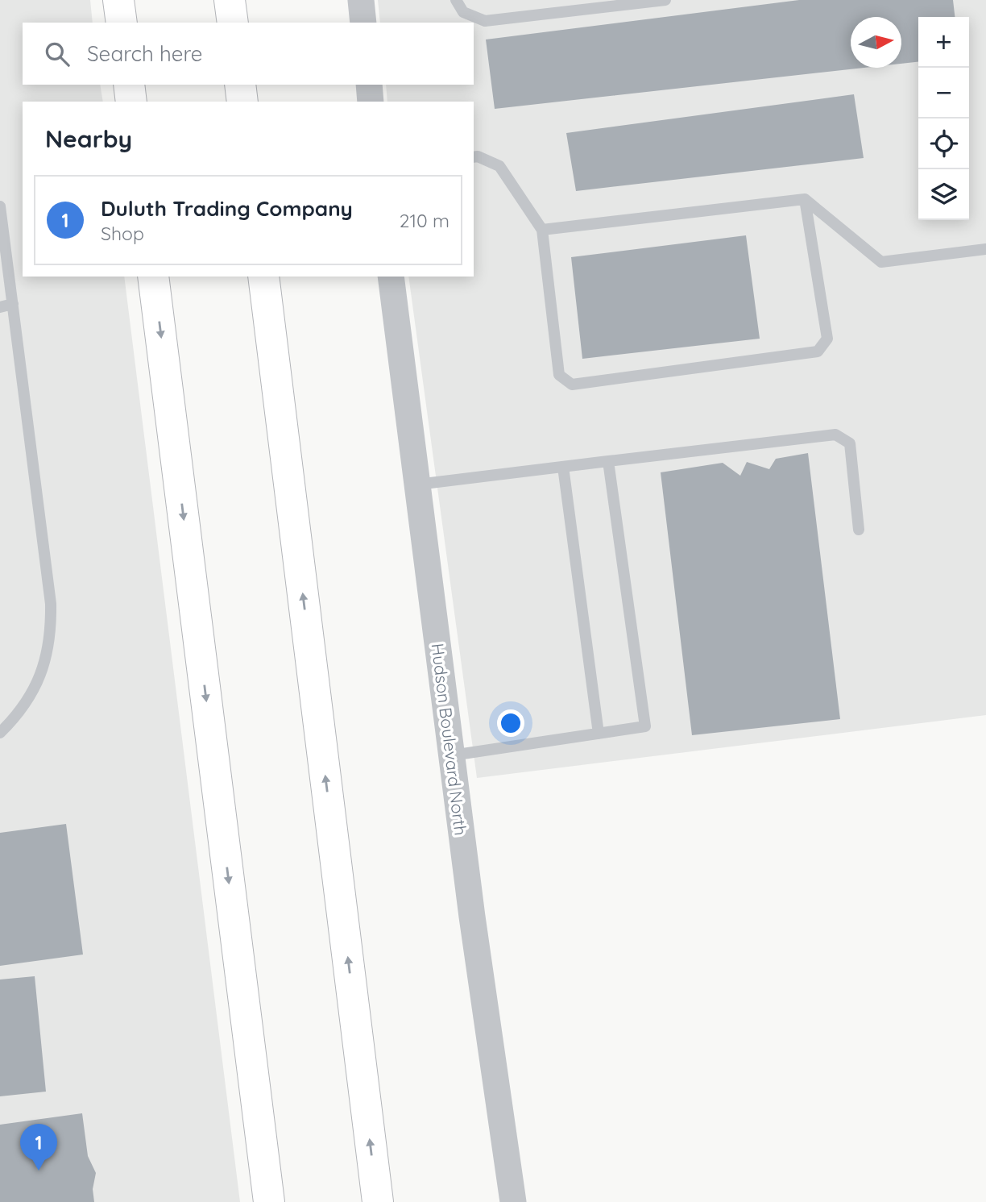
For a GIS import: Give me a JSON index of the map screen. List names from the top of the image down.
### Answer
{
  "streets": {
    "street": ["Hudson Boulevard North"]
  },
  "north": "right",
  "page": {
    "map_buttons": ["+", "−"],
    "search": "Search here",
    "heading": "Nearby",
    "list": [
      {
        "mark": "1",
        "name": "Duluth Trading Company",
        "note": "Shop",
        "value": "210 m"
      }
    ],
    "pins": "1"
  }
}
